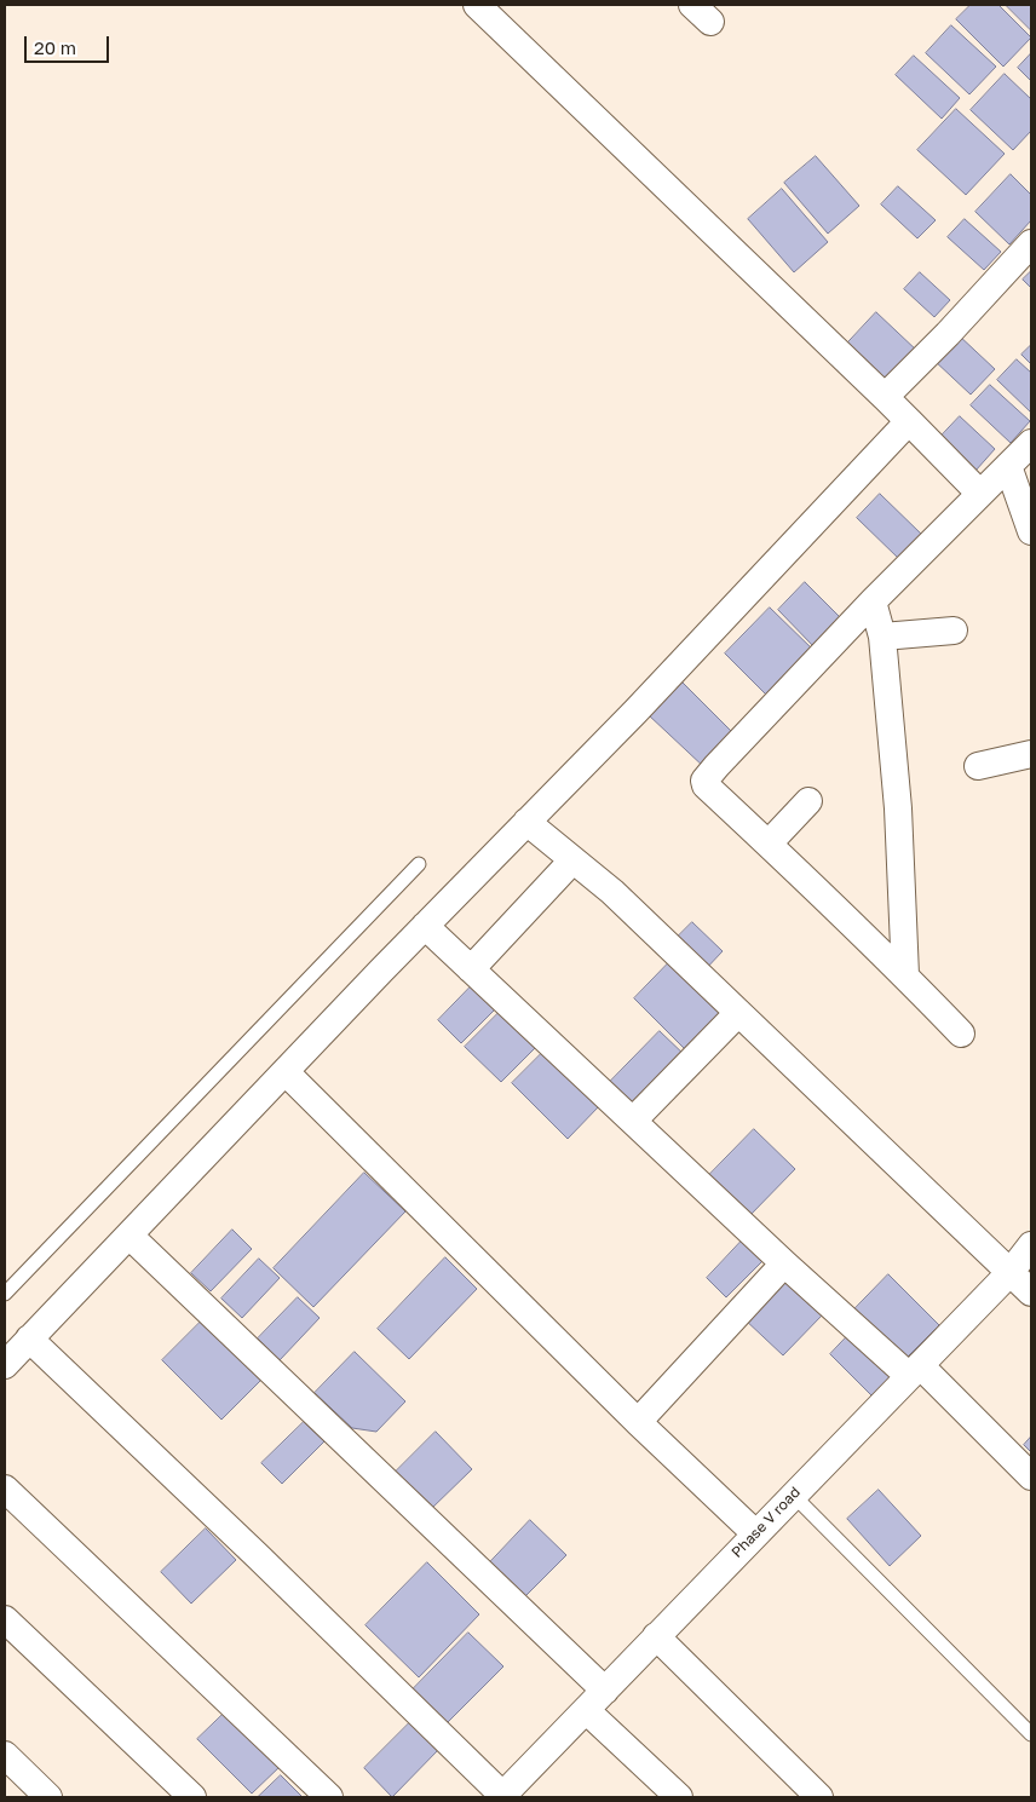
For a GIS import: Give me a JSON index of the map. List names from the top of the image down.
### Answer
{
  "streets": {
    "street": ["Phase V road"]
  },
  "scale_bar": "20 m"
}
